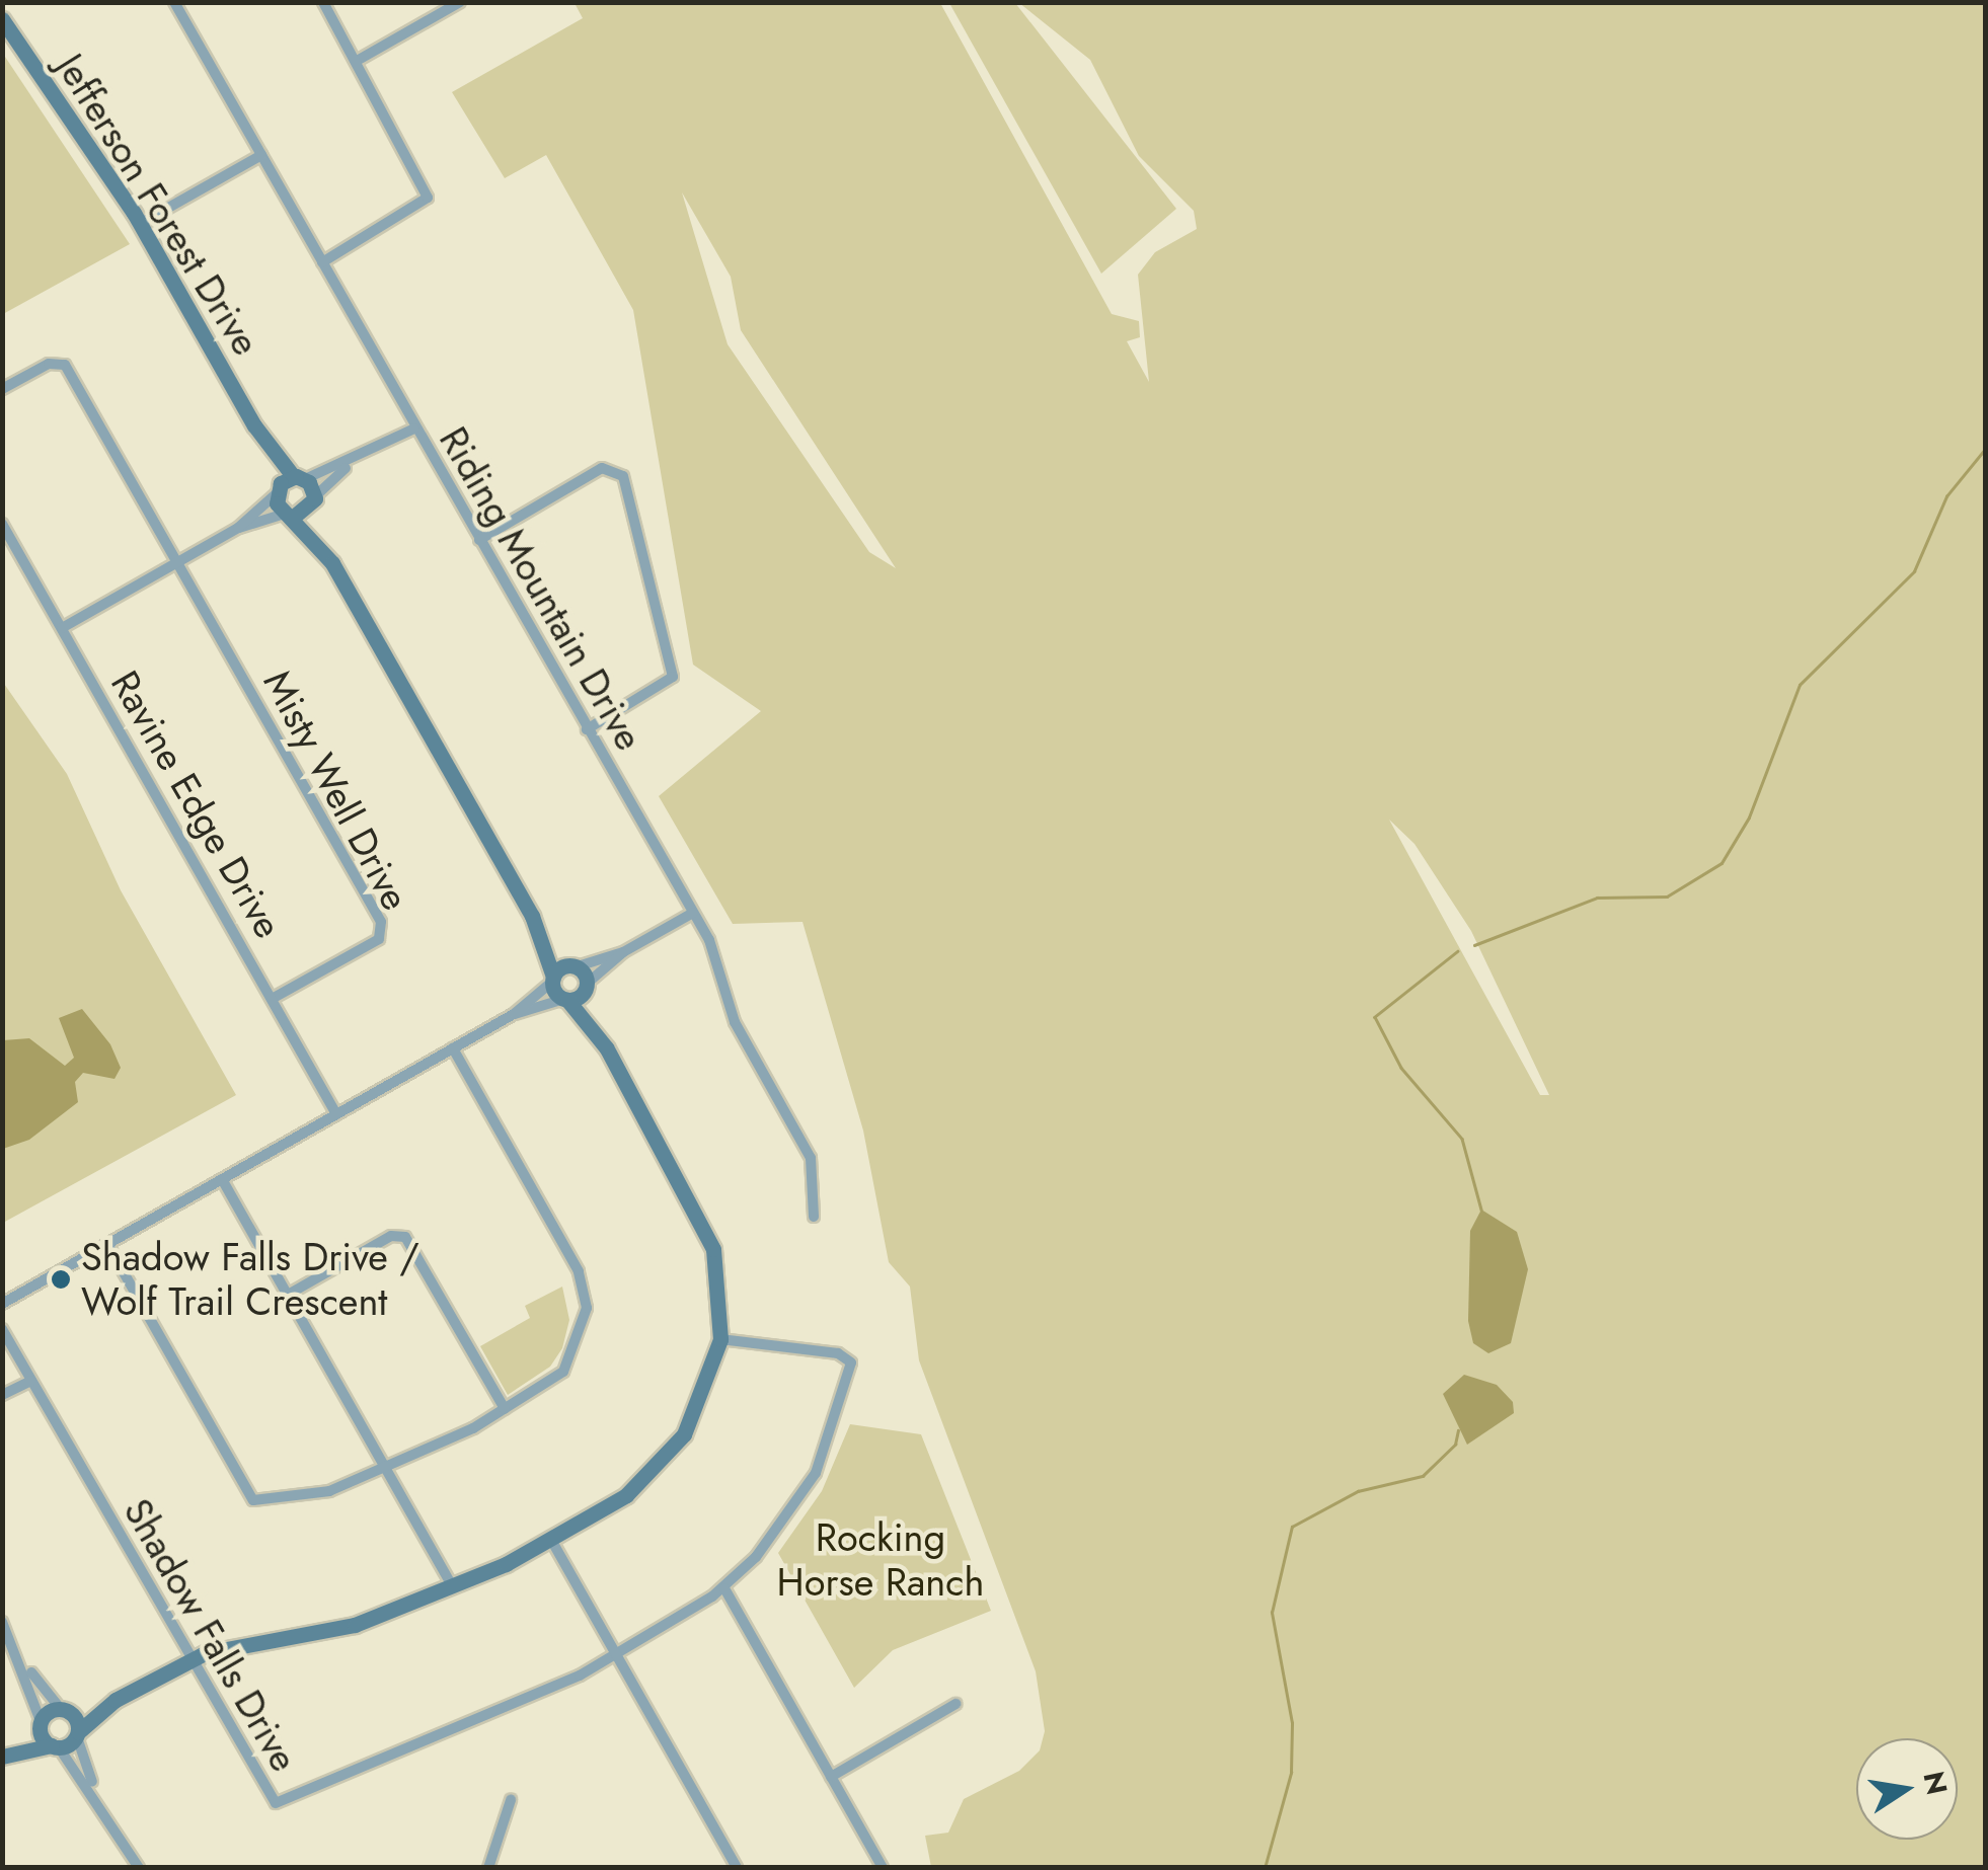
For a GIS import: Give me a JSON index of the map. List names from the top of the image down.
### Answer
{
  "streets": {
    "street": [
      "Jefferson Forest Drive",
      "Riding Mountain Drive",
      "Misty Well Drive",
      "Ravine Edge Drive",
      "Shadow Falls Drive"
    ]
  },
  "crossings": [
    ["Misty Well Drive", "Ravine Edge Drive"]
  ],
  "parks": ["Rocking Horse Ranch"],
  "places": ["Shadow Falls Drive / Wolf Trail Crescent"],
  "north": "right"
}
